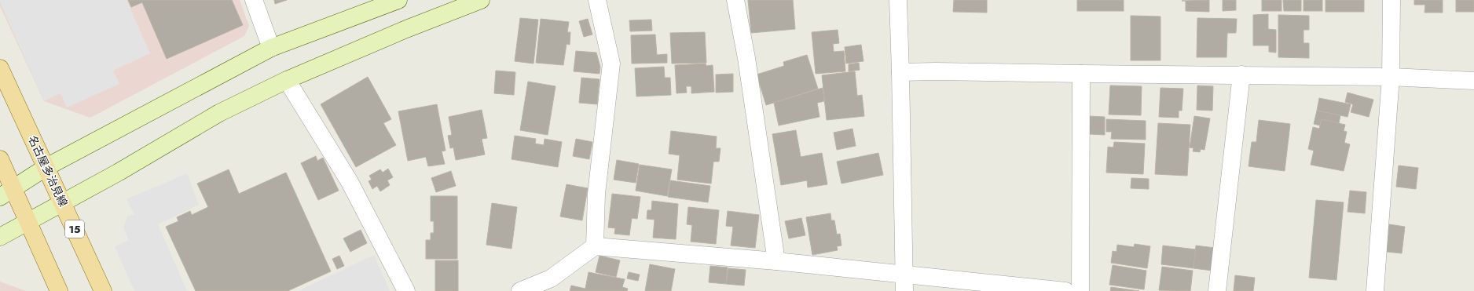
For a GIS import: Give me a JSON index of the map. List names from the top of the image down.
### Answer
{
  "streets": {
    "main road": ["名古屋多治見線", "15"]
  }
}
